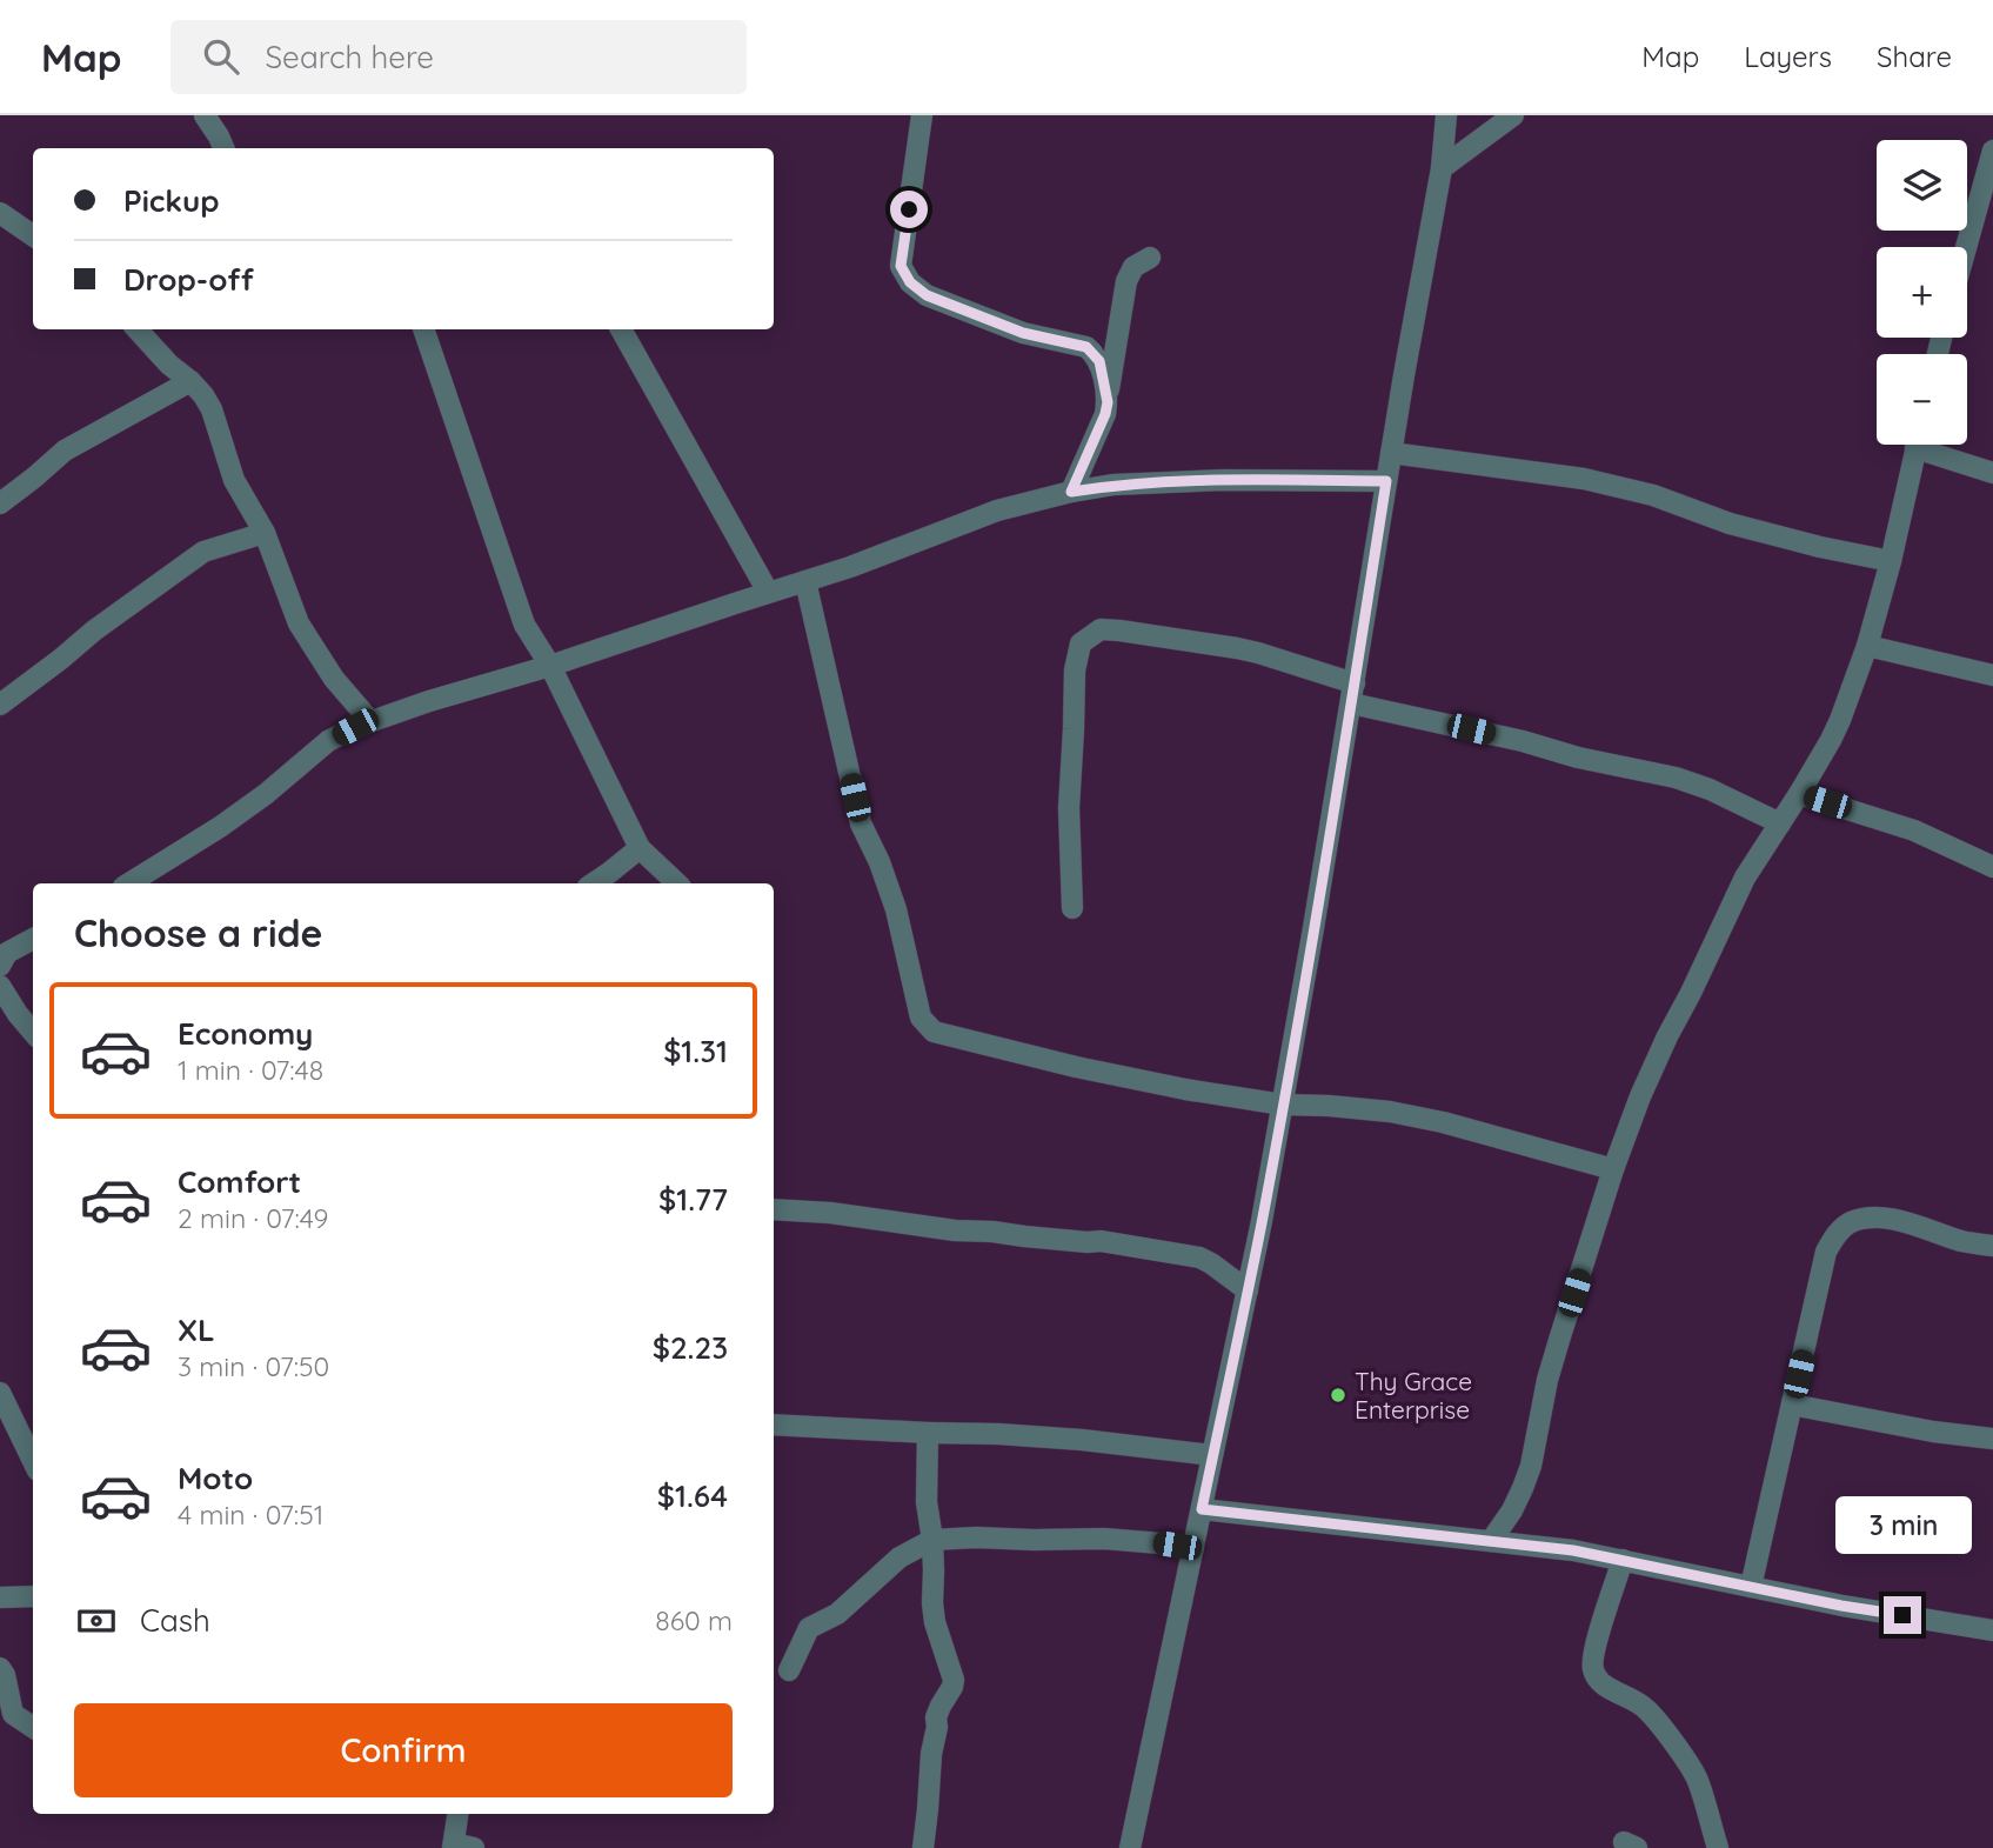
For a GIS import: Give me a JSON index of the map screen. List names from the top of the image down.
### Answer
{
  "places": ["Thy Grace Enterprise"],
  "page": {
    "header": "Map",
    "search": "Search here",
    "nav": ["Map", "Layers", "Share"],
    "map_buttons": ["+", "−"],
    "banner": ["Pickup", "Drop-off"],
    "heading": "Choose a ride",
    "list": [
      {
        "name": "Economy",
        "note": "1 min · 07:48",
        "value": "$1.31"
      },
      {
        "name": "Comfort",
        "note": "2 min · 07:49",
        "value": "$1.77"
      },
      {
        "name": "XL",
        "note": "3 min · 07:50",
        "value": "$2.23"
      },
      {
        "name": "Moto",
        "note": "4 min · 07:51",
        "value": "$1.64"
      }
    ],
    "bubble": "3 min",
    "pay": ["Cash", "860 m"],
    "buttons": "Confirm"
  }
}
